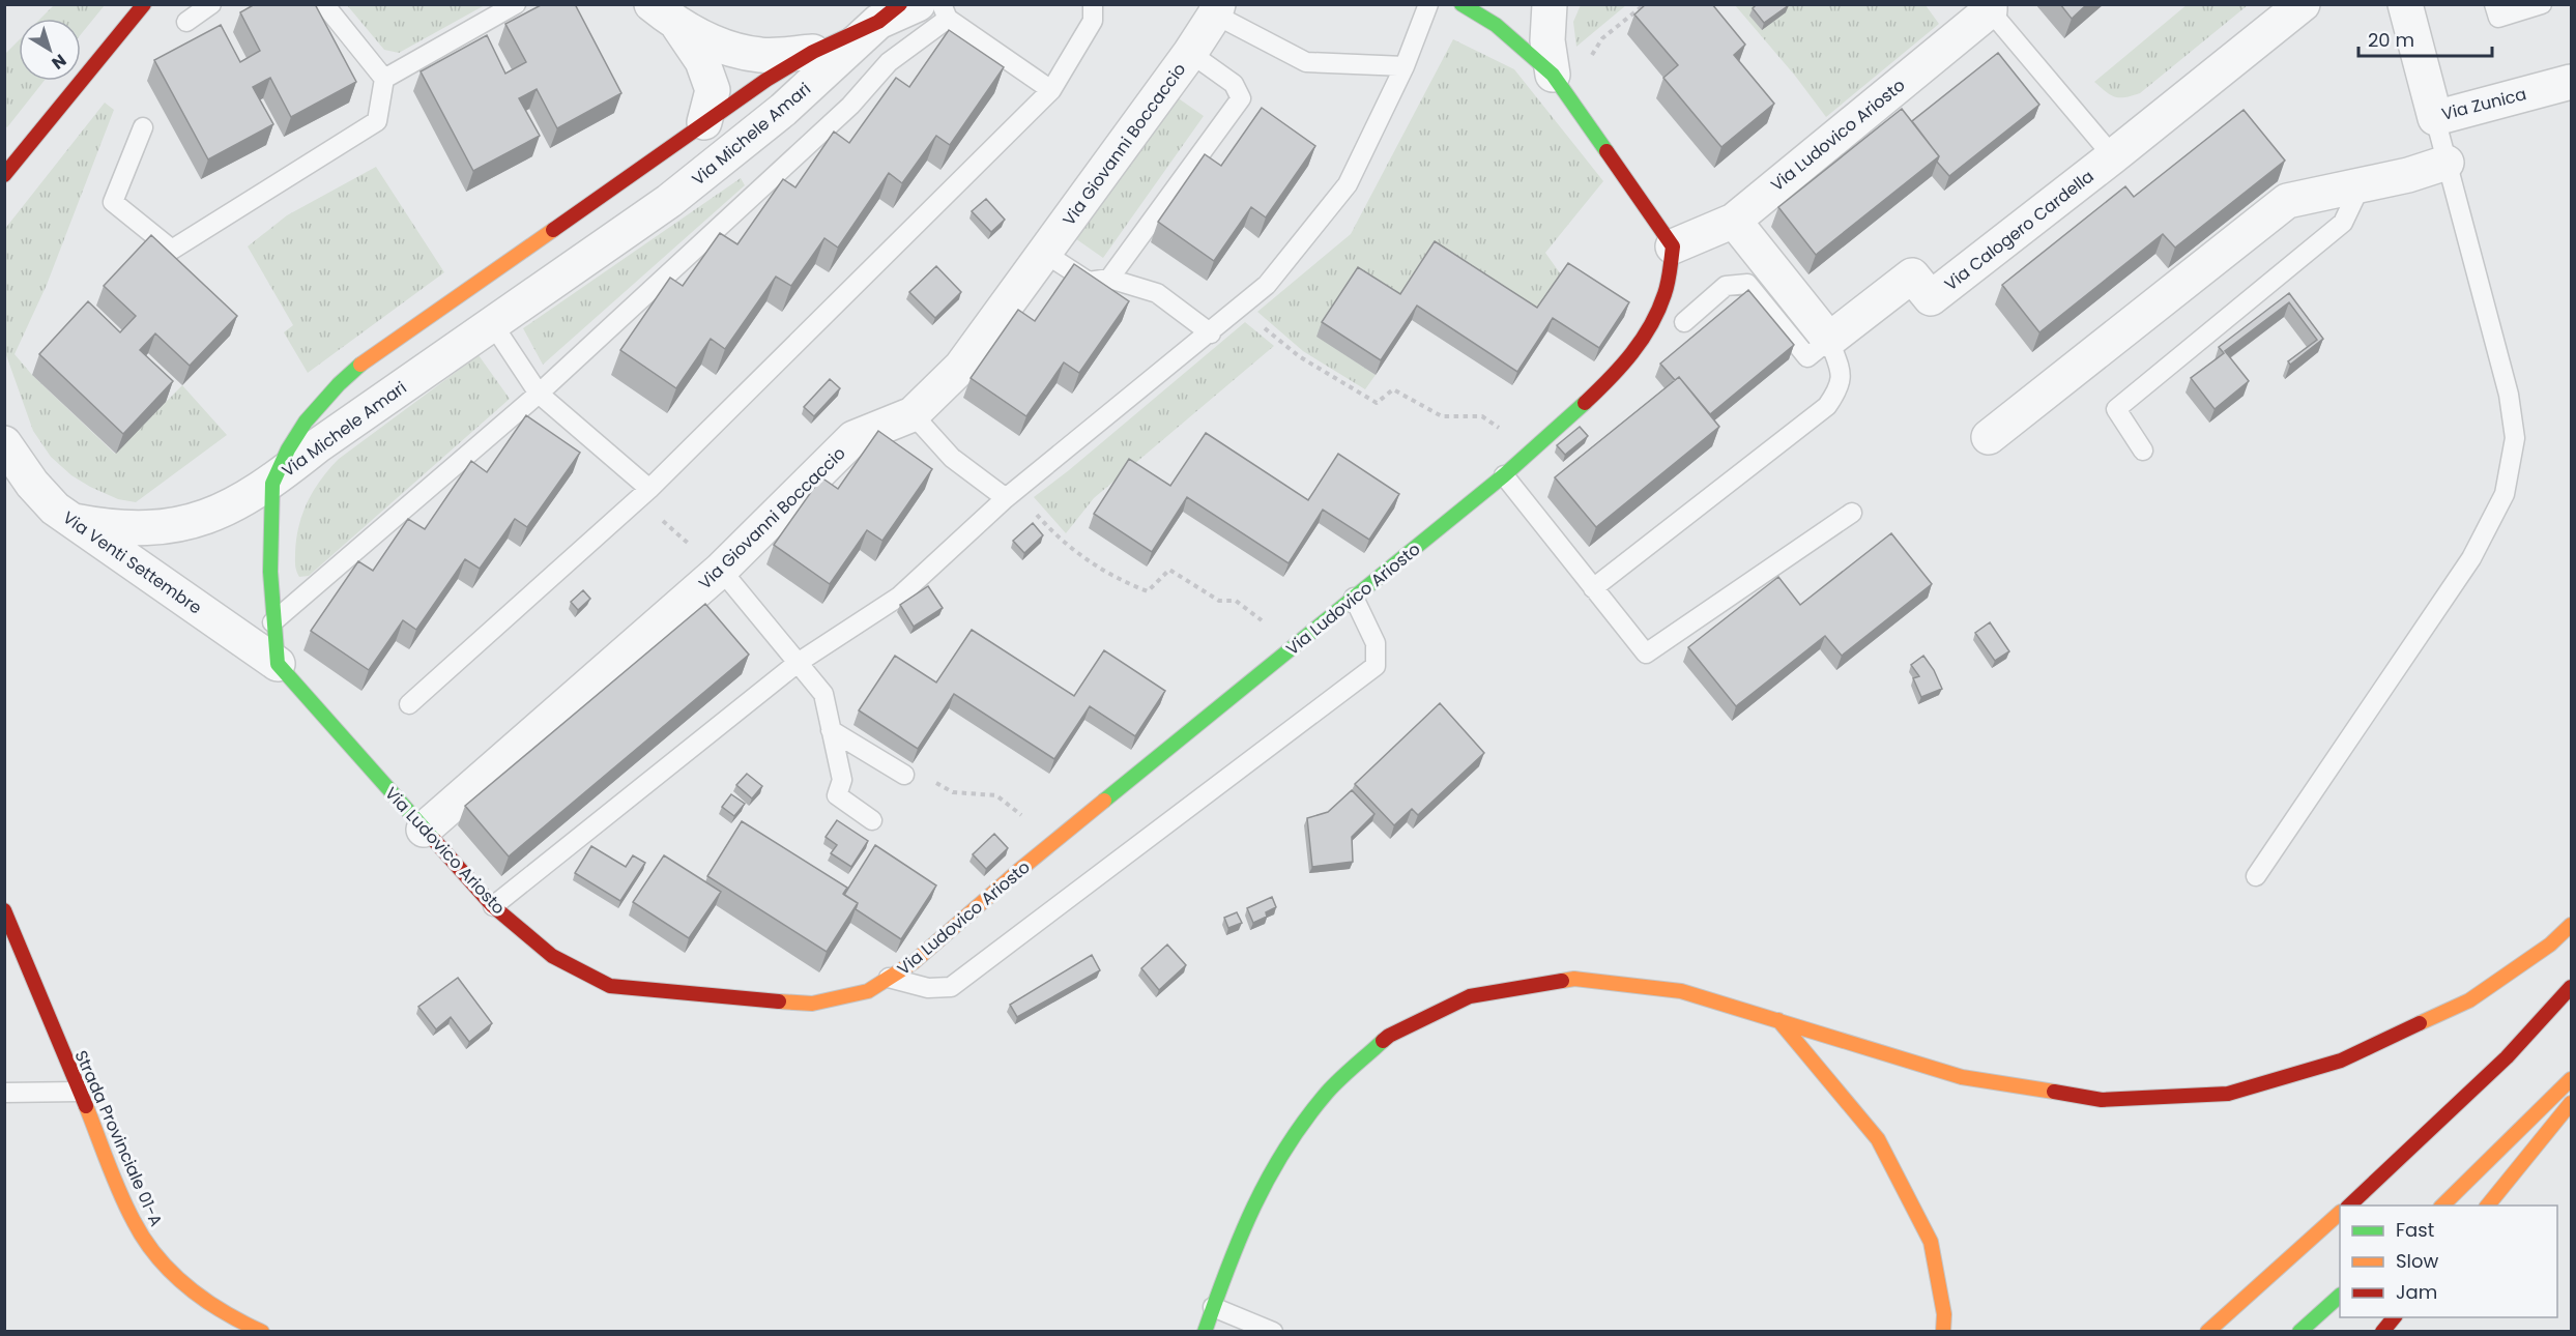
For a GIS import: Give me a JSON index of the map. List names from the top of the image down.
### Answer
{
  "streets": {
    "street": [
      "Via Zunica",
      "Via Michele Amari",
      "Via Ludovico Ariosto",
      "Via Giovanni Boccaccio",
      "Via Calogero Cardella",
      "Via Venti Settembre",
      "Strada Provinciale 01-A"
    ]
  },
  "crossings": [
    ["Via Ludovico Ariosto", "Via Giovanni Boccaccio"],
    ["Via Ludovico Ariosto", "Via Venti Settembre"]
  ],
  "legend": ["Fast", "Slow", "Jam"],
  "scale_bar": "20 m",
  "north": "bottom right"
}
